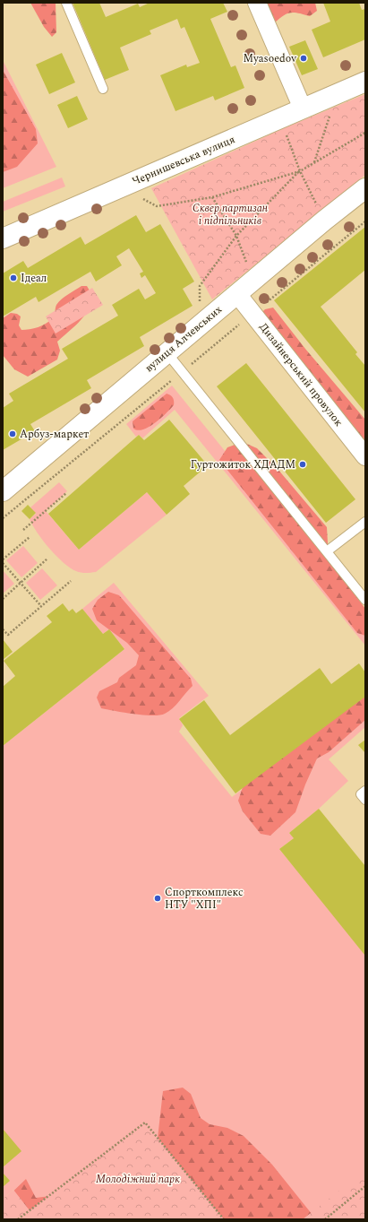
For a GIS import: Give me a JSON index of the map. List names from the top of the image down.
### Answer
{
  "streets": {
    "street": ["Чернишевська вулиця", "вулиця Алчевських", "Дизайнерський провулок"]
  },
  "crossings": [
    ["вулиця Алчевських", "Дизайнерський провулок"]
  ],
  "parks": ["Сквер партизан і підпільників", "Молодіжний парк"],
  "places": [
    "Myasoedov",
    "Ідеал",
    "Арбуз-маркет",
    "Гуртожиток ХДАДМ",
    "Спорткомплекс НТУ \"ХПІ\""
  ]
}
